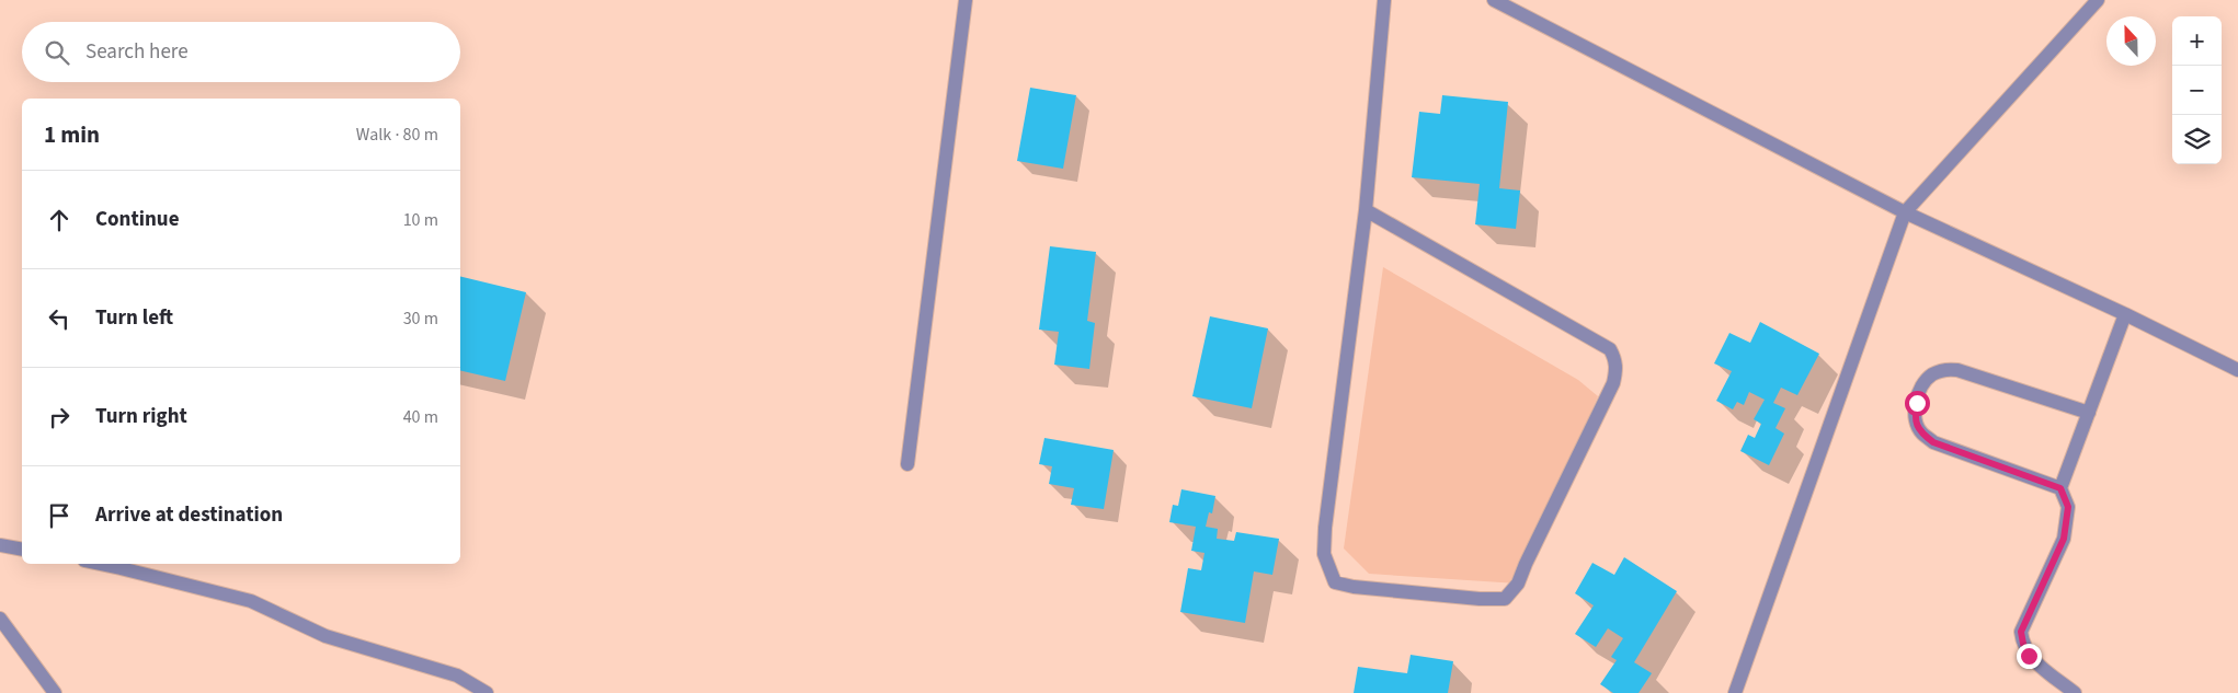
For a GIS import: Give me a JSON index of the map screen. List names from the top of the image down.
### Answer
{
  "north": "top",
  "page": {
    "map_buttons": ["+", "−"],
    "search": "Search here",
    "heading": ["1 min", "Walk · 80 m"],
    "list": [
      ["Continue", "10 m"],
      ["Turn left", "30 m"],
      ["Turn right", "40 m"],
      "Arrive at destination"
    ]
  }
}
